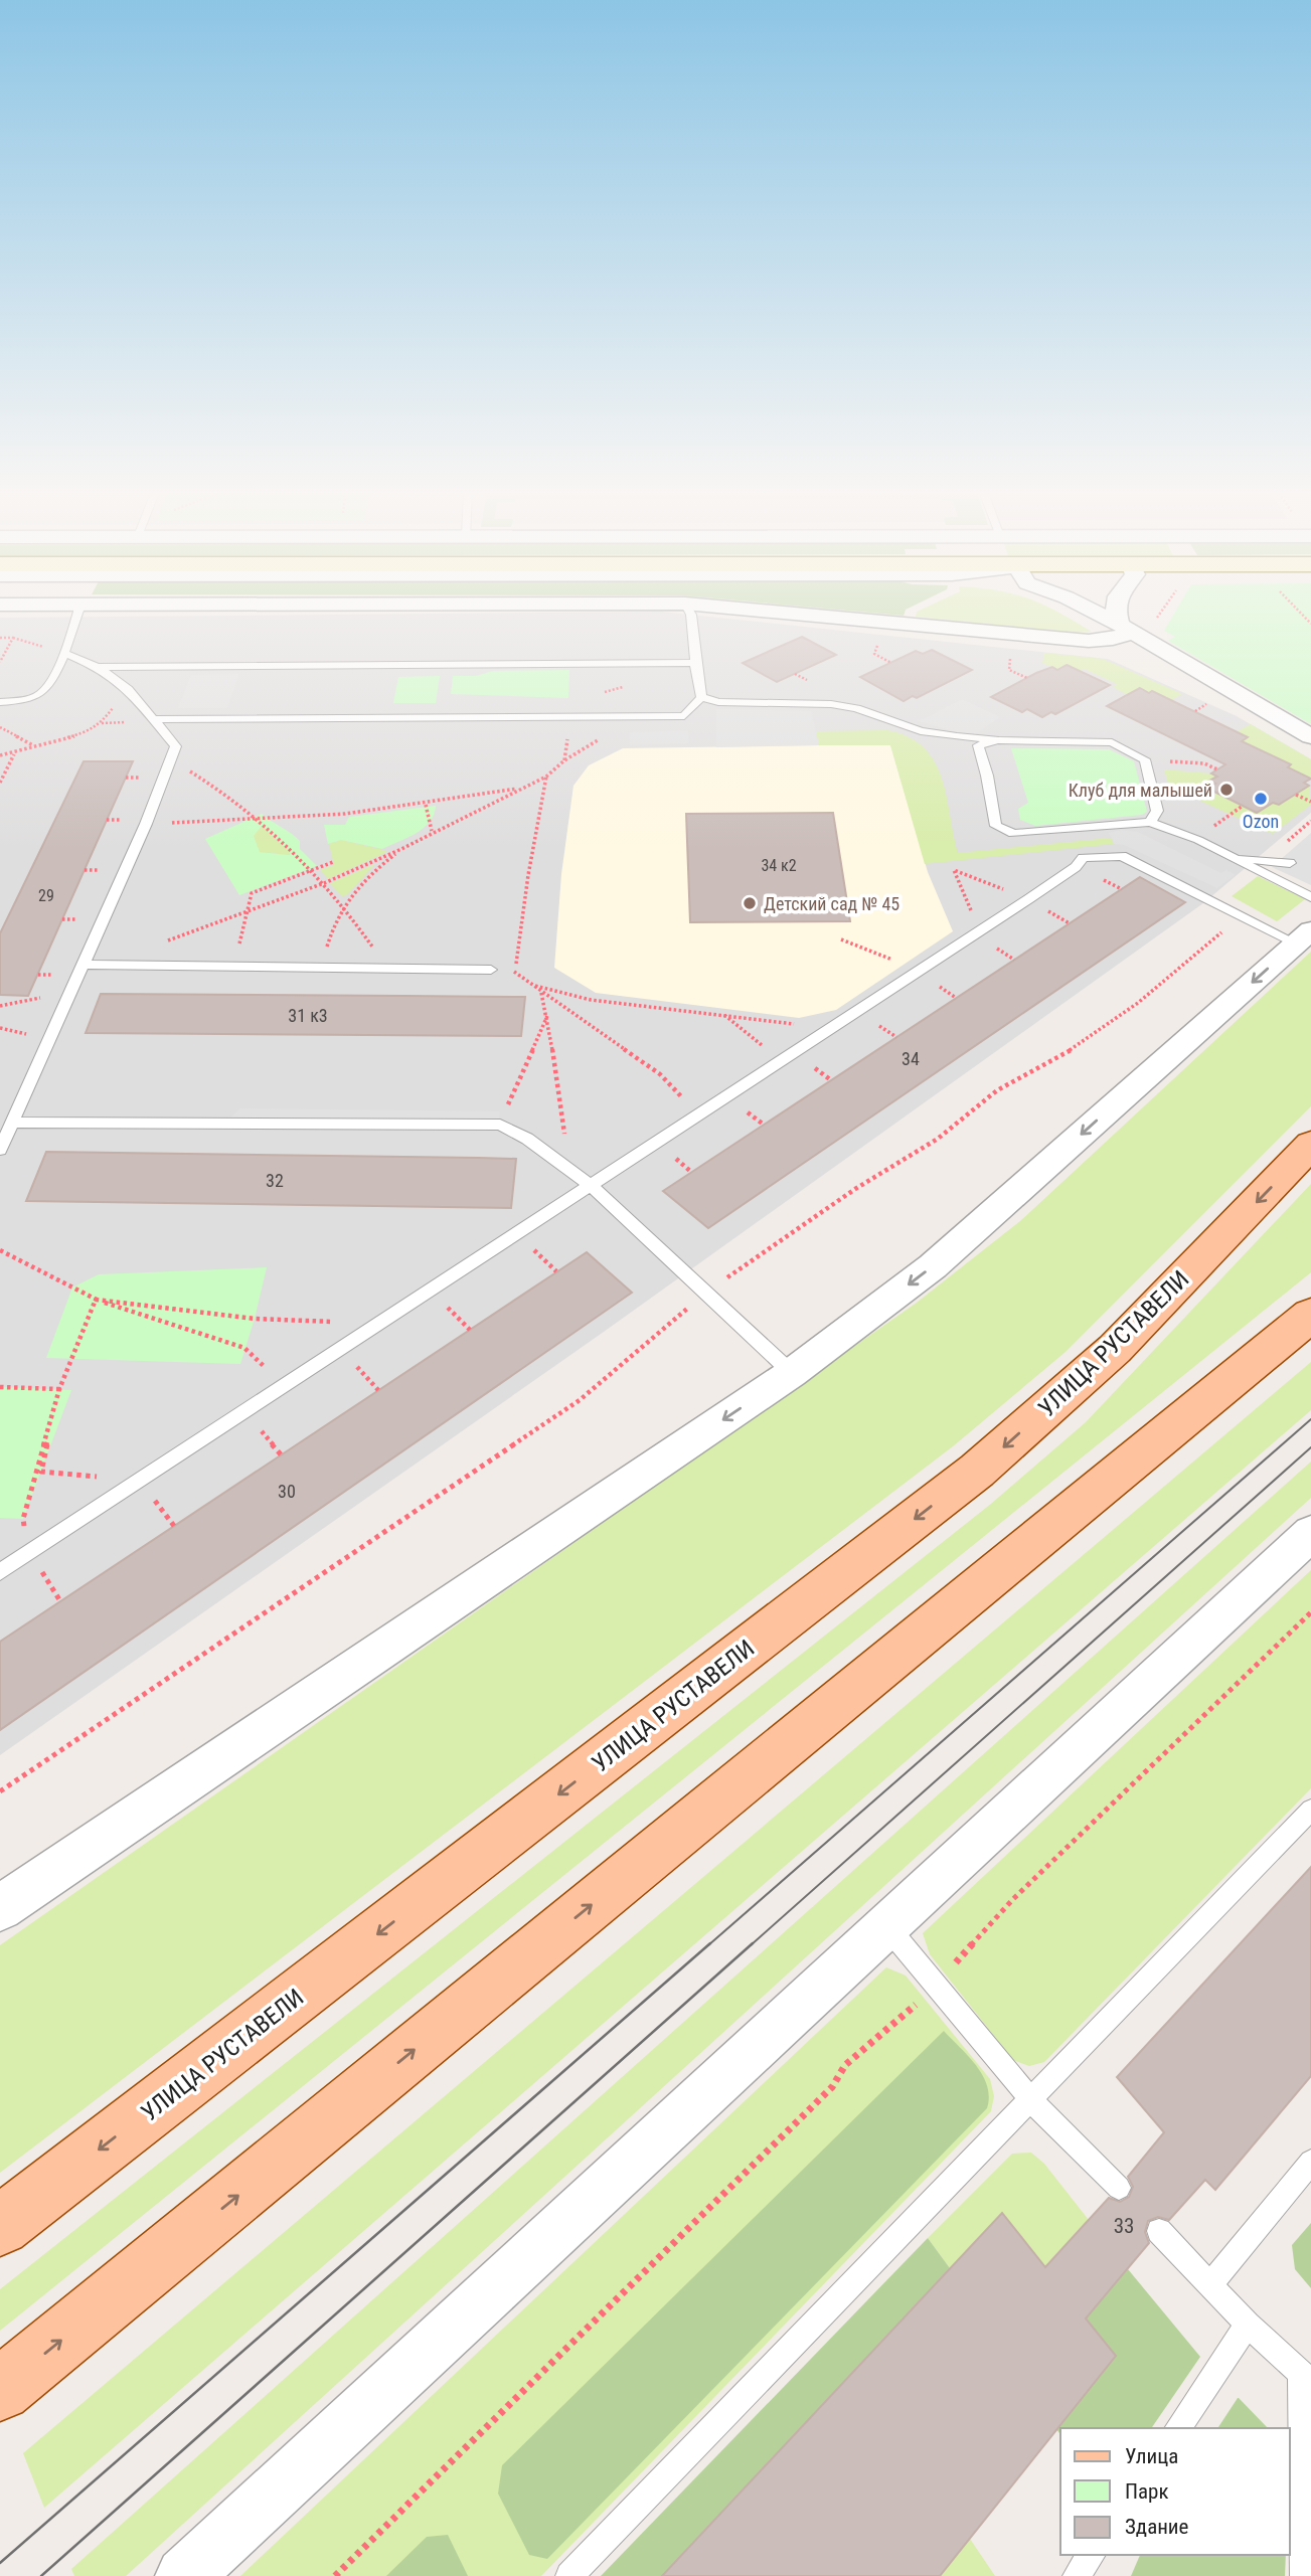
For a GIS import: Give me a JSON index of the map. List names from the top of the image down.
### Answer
{
  "streets": {
    "main road": ["УЛИЦА РУСТАВЕЛИ"]
  },
  "places": ["Клуб для малышей", "Ozon", "Детский сад № 45"],
  "house_numbers": [
    "34 к2",
    "29",
    "31 к3",
    "34",
    "32",
    "30",
    "33"
  ],
  "legend": ["Улица", "Парк", "Здание"]
}
